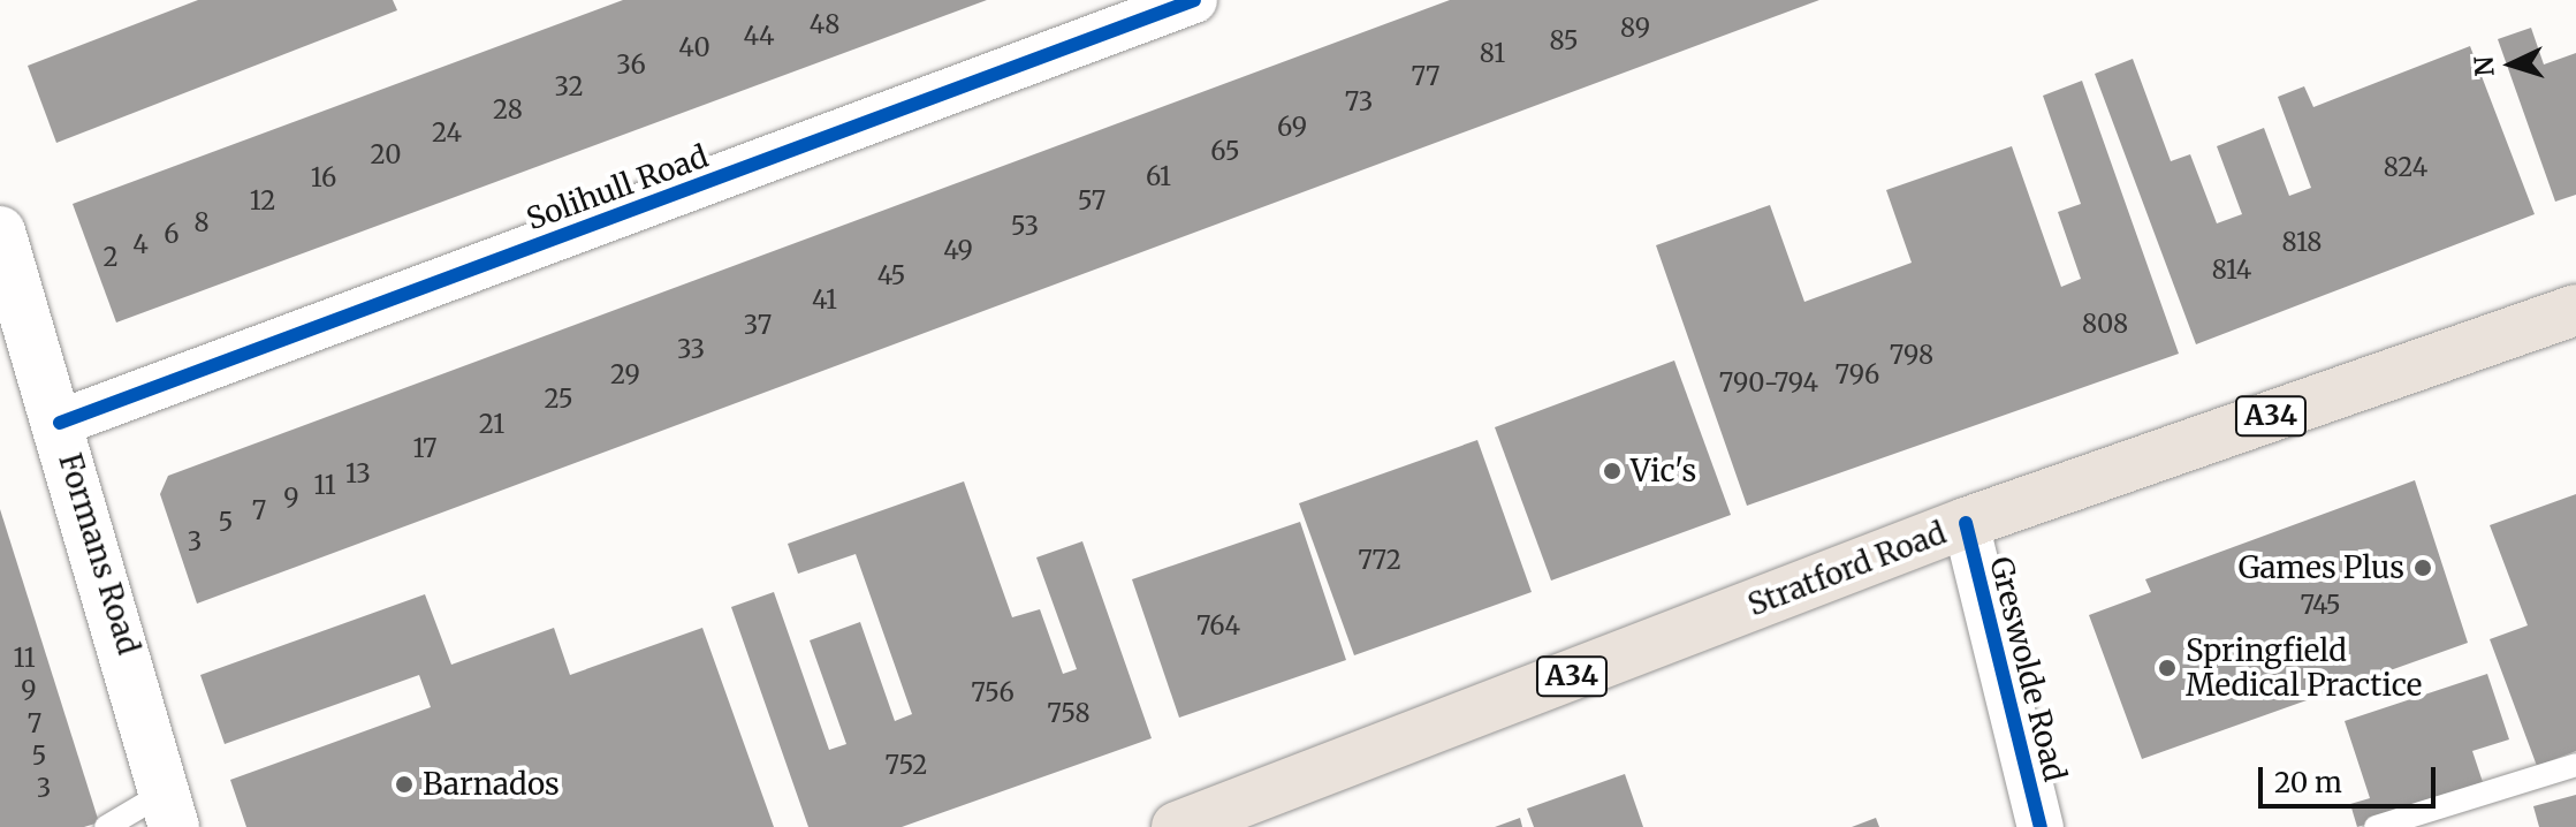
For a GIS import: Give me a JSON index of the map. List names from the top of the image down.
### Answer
{
  "streets": {
    "highway": ["A34", "Stratford Road"],
    "street": ["Solihull Road", "Formans Road", "Greswolde Road"]
  },
  "crossings": [
    ["Solihull Road", "Formans Road"],
    ["Stratford Road", "Greswolde Road"]
  ],
  "places": [
    "Vic's",
    "Games Plus",
    "Springfield Medical Practice",
    "Barnados"
  ],
  "house_numbers": [
    "48",
    "89",
    "44",
    "85",
    "40",
    "81",
    "36",
    "77",
    "32",
    "73",
    "28",
    "69",
    "24",
    "65",
    "20",
    "824",
    "61",
    "16",
    "12",
    "57",
    "8",
    "53",
    "6",
    "818",
    "4",
    "49",
    "2",
    "814",
    "45",
    "41",
    "808",
    "37",
    "33",
    "798",
    "29",
    "796",
    "790-794",
    "25",
    "21",
    "17",
    "13",
    "11",
    "9",
    "7",
    "5",
    "3",
    "772",
    "745",
    "764",
    "11",
    "9",
    "756",
    "758",
    "7",
    "5",
    "752",
    "3"
  ],
  "scale_bar": "20 m",
  "north": "left"
}
